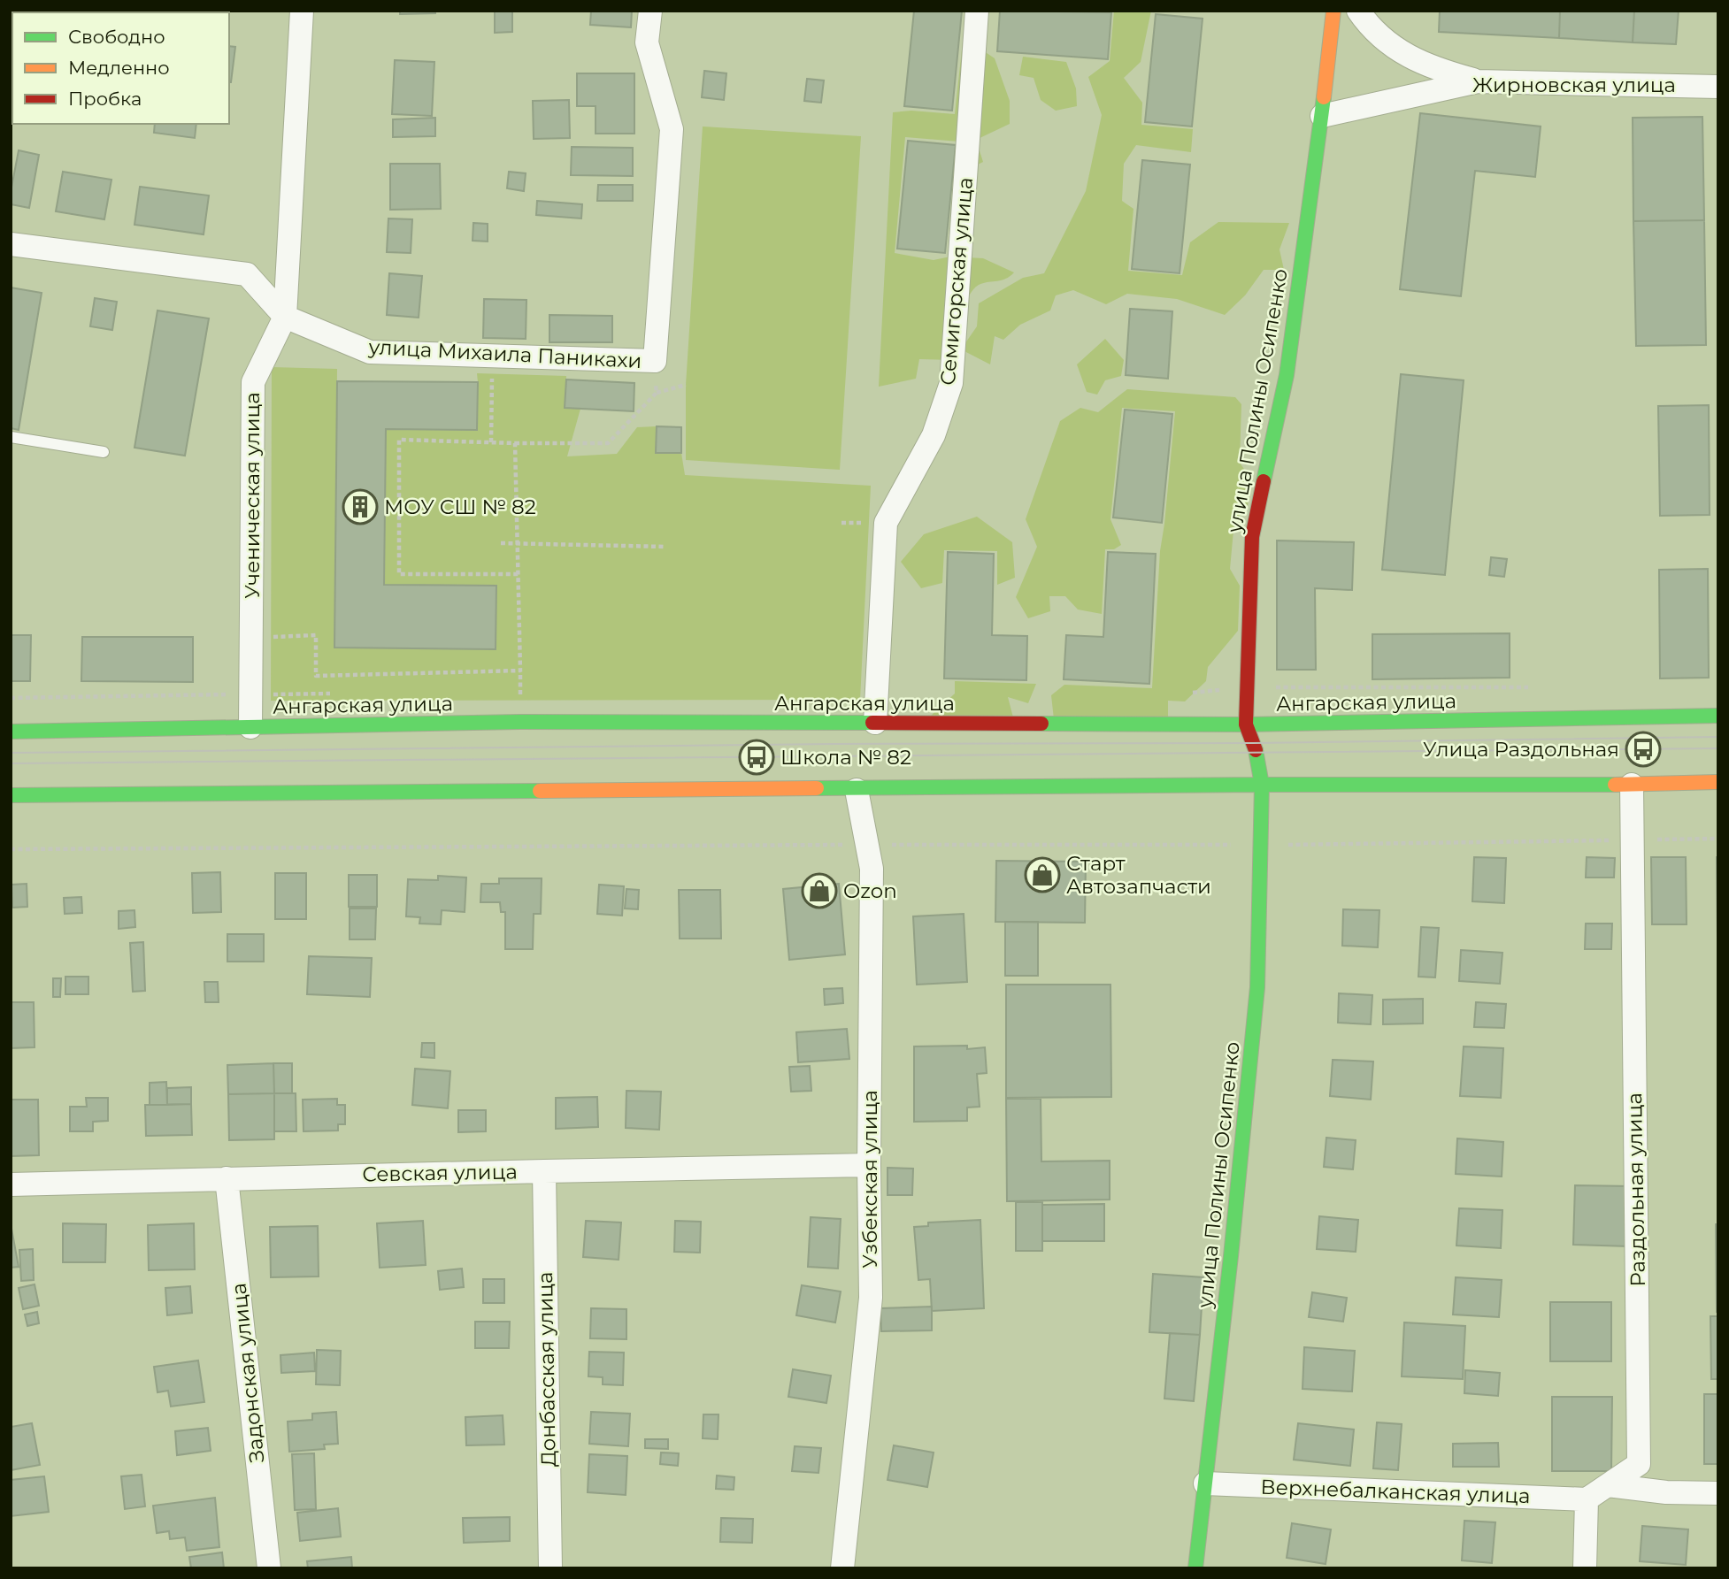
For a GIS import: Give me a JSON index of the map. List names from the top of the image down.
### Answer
{
  "streets": {
    "main road": ["улица Полины Осипенко", "Ангарская улица"],
    "street": [
      "Жирновская улица",
      "Семигорская улица",
      "улица Михаила Паникахи",
      "Ученическая улица",
      "Севская улица",
      "Узбекская улица",
      "Раздольная улица",
      "Донбасская улица",
      "Задонская улица",
      "Верхнебалканская улица"
    ]
  },
  "crossings": [
    ["Жирновская улица", "улица Полины Осипенко"],
    ["Семигорская улица", "Ангарская улица"],
    ["улица Михаила Паникахи", "Ученическая улица"],
    ["улица Полины Осипенко", "Ангарская улица"],
    ["улица Полины Осипенко", "Верхнебалканская улица"],
    ["Ученическая улица", "Ангарская улица"],
    ["Севская улица", "Узбекская улица"],
    ["Севская улица", "Донбасская улица"],
    ["Севская улица", "Задонская улица"],
    ["Раздольная улица", "Верхнебалканская улица"]
  ],
  "places": {
    "building": ["МОУ СШ № 82"],
    "bus stop": ["Улица Раздольная", "Школа № 82"],
    "shop": ["Старт Автозапчасти", "Ozon"]
  },
  "legend": ["Свободно", "Медленно", "Пробка"]
}
